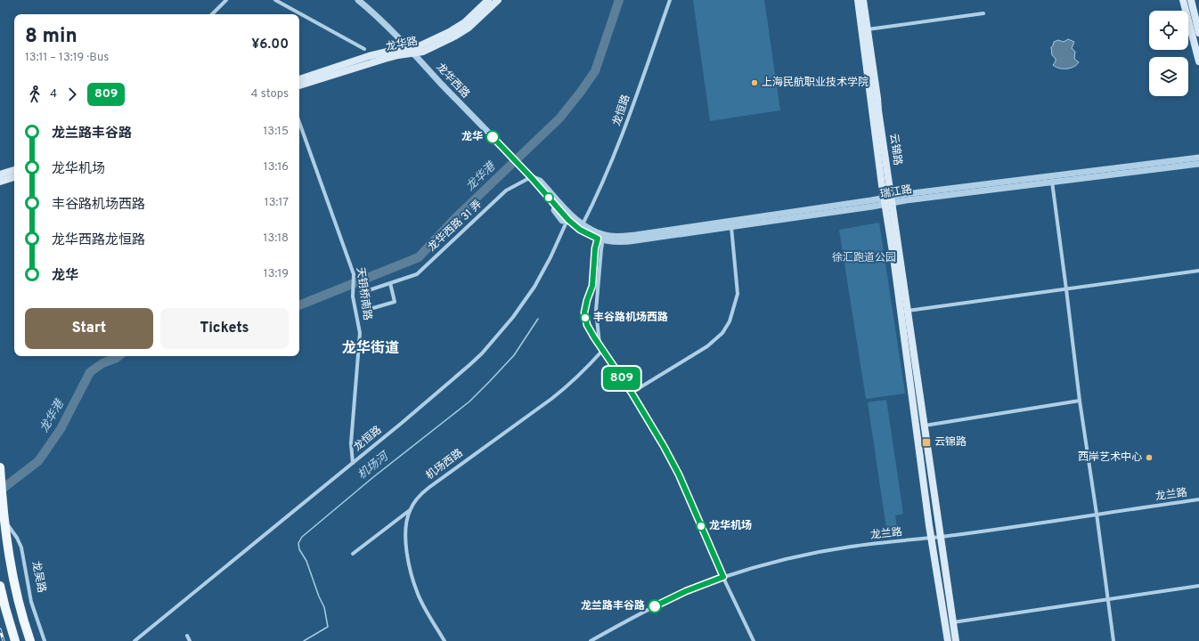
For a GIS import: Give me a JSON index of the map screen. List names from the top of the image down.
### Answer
{
  "streets": {
    "main road": ["龙华路", "云锦路", "龙吴路"],
    "street": [
      "龙华西路",
      "龙恒路",
      "瑞江路",
      "龙华西路 31 弄",
      "天钥桥南路",
      "机场西路",
      "龙兰路"
    ]
  },
  "crossings": [
    ["龙华路", "龙华西路"],
    ["龙华西路", "龙恒路"],
    ["龙华西路", "瑞江路"],
    ["龙华西路", "龙华西路 31 弄"],
    ["龙恒路", "天钥桥南路"],
    ["云锦路", "瑞江路"],
    ["云锦路", "龙兰路"]
  ],
  "districts": ["龙华街道"],
  "water": ["龙华港", "机场河"],
  "parks": ["徐汇跑道公园"],
  "places": {
    "other": [
      "上海民航职业技术学院",
      "龙华",
      "丰谷路机场西路",
      "西岸艺术中心",
      "龙华机场",
      "龙兰路丰谷路"
    ],
    "transit": ["云锦路"]
  },
  "lines": ["bus line 809"],
  "page": {
    "on_map": "809",
    "heading": ["8 min", "13:11 – 13:19 · Bus", "¥6.00"],
    "legs": ["4", "809", "4 stops"],
    "list": [
      {
        "name": "龙兰路丰谷路",
        "value": "13:15"
      },
      {
        "name": "龙华机场",
        "value": "13:16"
      },
      {
        "name": "丰谷路机场西路",
        "value": "13:17"
      },
      {
        "name": "龙华西路龙恒路",
        "value": "13:18"
      },
      {
        "name": "龙华",
        "value": "13:19"
      }
    ],
    "buttons": ["Start", "Tickets"]
  }
}
